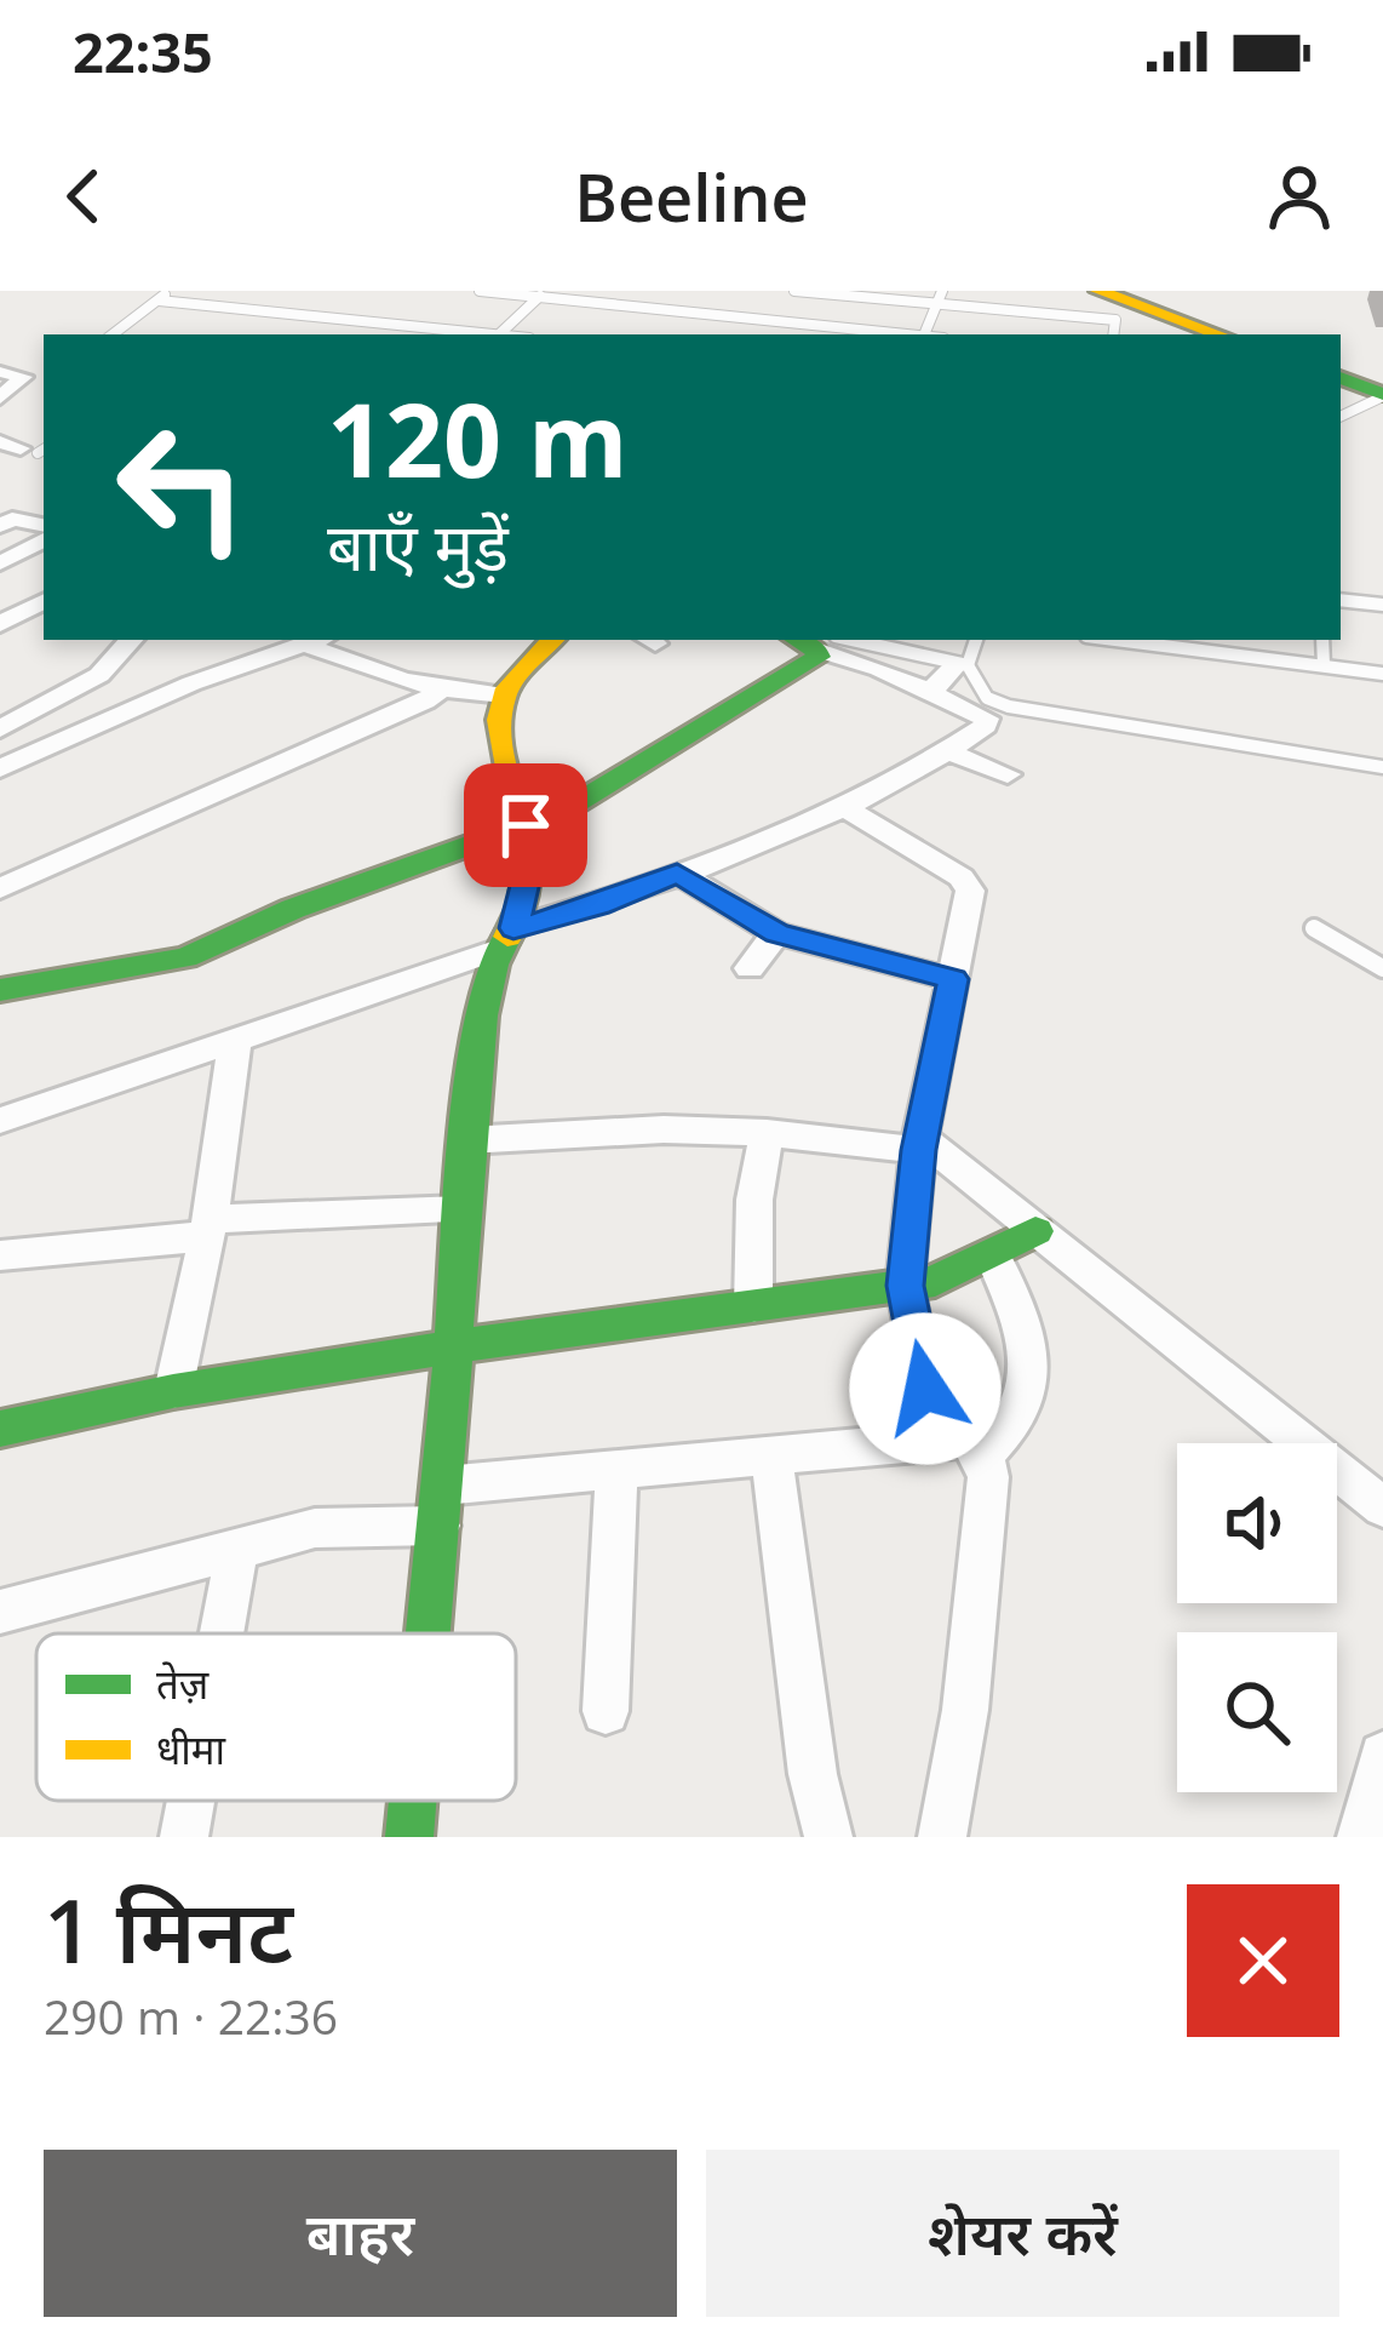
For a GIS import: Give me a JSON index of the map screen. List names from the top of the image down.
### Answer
{
  "legend": ["तेज़", "धीमा"],
  "page": {
    "status": "22:35",
    "header": "Beeline",
    "turn": ["120 m", "बाएँ मुड़ें"],
    "heading": ["1 मिनट", "290 m · 22:36"],
    "buttons": ["बाहर", "शेयर करें"]
  }
}
